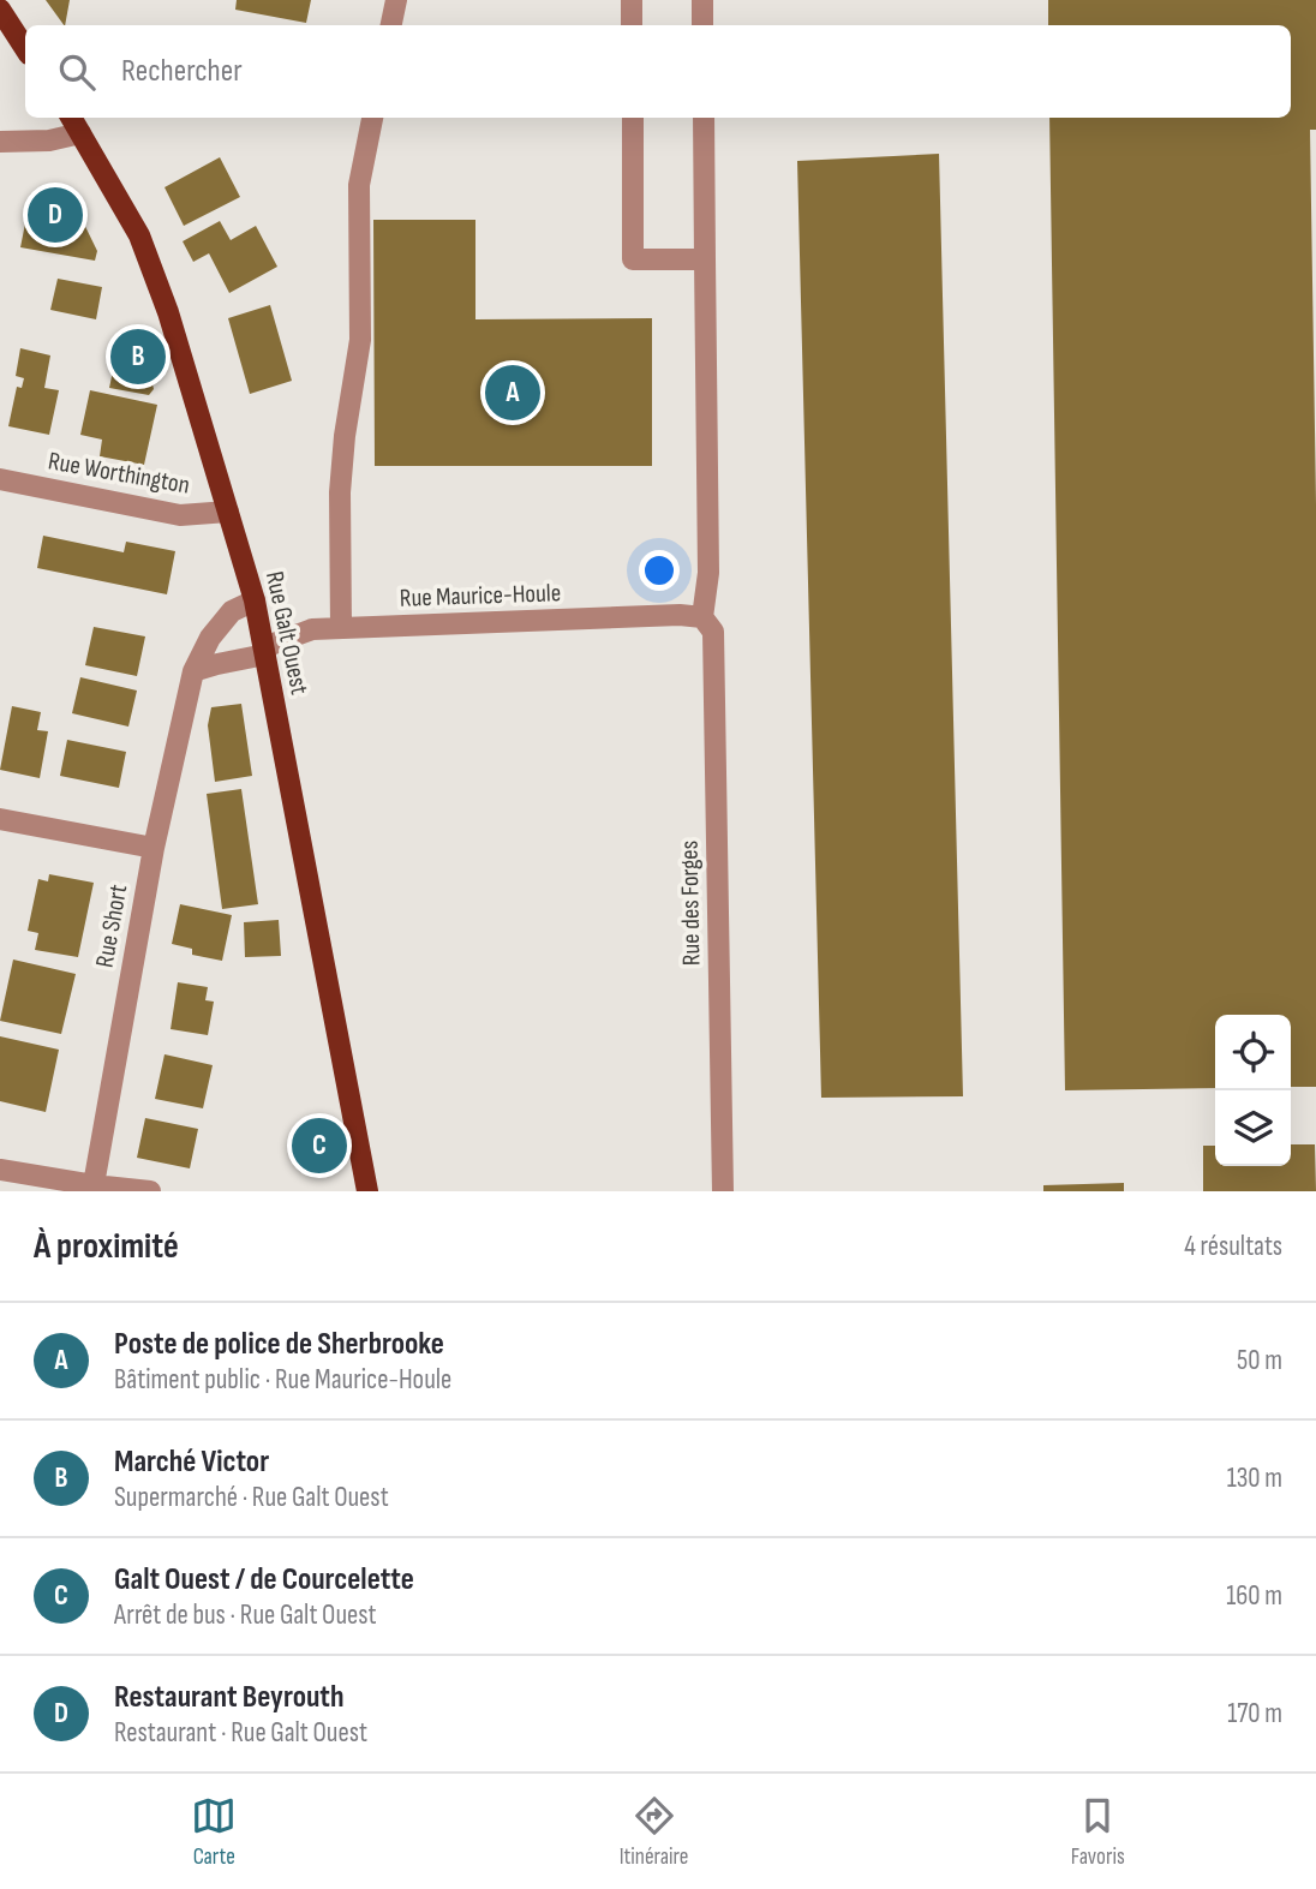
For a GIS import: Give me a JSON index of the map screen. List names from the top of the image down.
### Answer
{
  "streets": {
    "main road": ["Rue Galt Ouest"],
    "street": [
      "Rue Worthington",
      "Rue Maurice-Houle",
      "Rue des Forges",
      "Rue Short"
    ]
  },
  "crossings": [
    ["Rue Worthington", "Rue Galt Ouest"],
    ["Rue Maurice-Houle", "Rue Galt Ouest"],
    ["Rue Maurice-Houle", "Rue des Forges"],
    ["Rue Galt Ouest", "Rue Short"]
  ],
  "page": {
    "search": "Rechercher",
    "pins": [
      "D",
      "B",
      "A",
      "C"
    ],
    "heading": ["À proximité", "4 résultats"],
    "list": [
      {
        "mark": "A",
        "name": "Poste de police de Sherbrooke",
        "note": "Bâtiment public · Rue Maurice-Houle",
        "value": "50 m"
      },
      {
        "mark": "B",
        "name": "Marché Victor",
        "note": "Supermarché · Rue Galt Ouest",
        "value": "130 m"
      },
      {
        "mark": "C",
        "name": "Galt Ouest / de Courcelette",
        "note": "Arrêt de bus · Rue Galt Ouest",
        "value": "160 m"
      },
      {
        "mark": "D",
        "name": "Restaurant Beyrouth",
        "note": "Restaurant · Rue Galt Ouest",
        "value": "170 m"
      }
    ],
    "nav": ["Carte", "Itinéraire", "Favoris"]
  }
}
